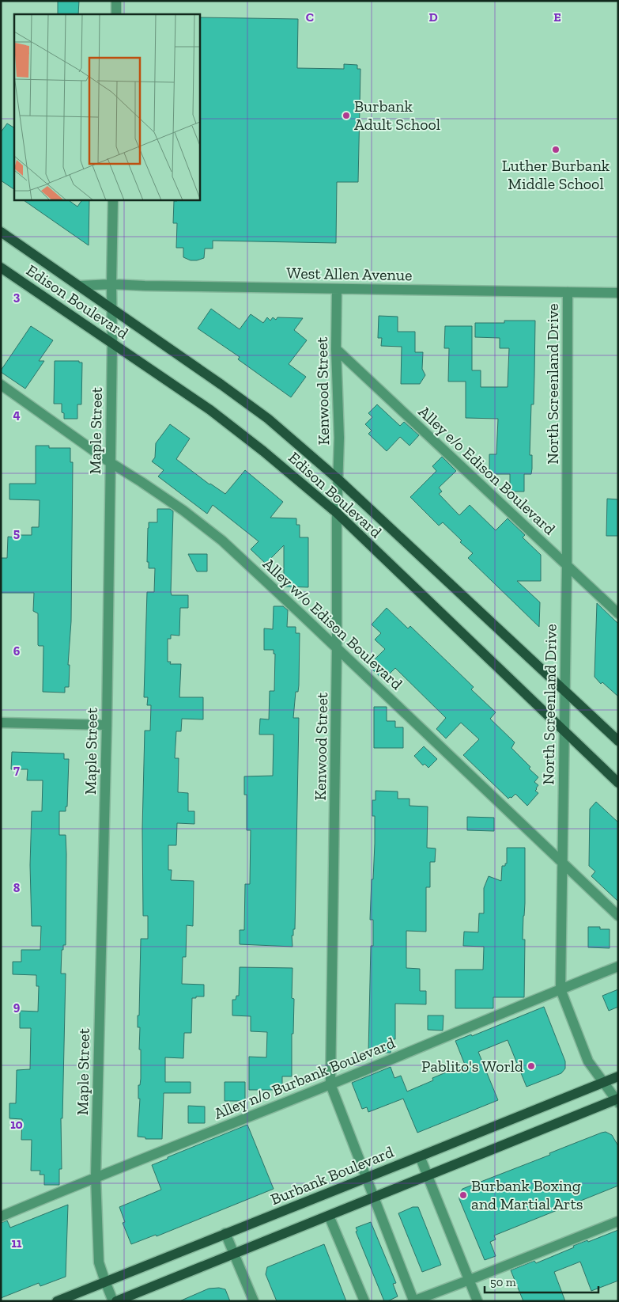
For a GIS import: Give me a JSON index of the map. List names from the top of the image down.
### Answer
{
  "streets": {
    "main road": ["Edison Boulevard", "Burbank Boulevard"],
    "street": [
      "West Allen Avenue",
      "North Screenland Drive",
      "Kenwood Street",
      "Maple Street",
      "Alley e/o Edison Boulevard",
      "Alley w/o Edison Boulevard",
      "Alley n/o Burbank Boulevard"
    ]
  },
  "crossings": [
    ["West Allen Avenue", "Edison Boulevard"],
    ["West Allen Avenue", "North Screenland Drive"],
    ["West Allen Avenue", "Kenwood Street"],
    ["West Allen Avenue", "Maple Street"],
    ["Edison Boulevard", "North Screenland Drive"],
    ["Edison Boulevard", "Kenwood Street"],
    ["Edison Boulevard", "Maple Street"],
    ["North Screenland Drive", "Alley e/o Edison Boulevard"],
    ["North Screenland Drive", "Alley w/o Edison Boulevard"],
    ["North Screenland Drive", "Alley n/o Burbank Boulevard"],
    ["North Screenland Drive", "Burbank Boulevard"],
    ["Kenwood Street", "Alley e/o Edison Boulevard"],
    ["Kenwood Street", "Alley w/o Edison Boulevard"],
    ["Kenwood Street", "Alley n/o Burbank Boulevard"],
    ["Kenwood Street", "Burbank Boulevard"],
    ["Maple Street", "Alley w/o Edison Boulevard"],
    ["Maple Street", "Alley n/o Burbank Boulevard"],
    ["Maple Street", "Burbank Boulevard"]
  ],
  "places": [
    "Burbank Adult School",
    "Luther Burbank Middle School",
    "Pablito's World",
    "Burbank Boxing and Martial Arts"
  ],
  "scale_bar": "50 m",
  "grid": {
    "columns": ["C", "D", "E"],
    "rows": [
      "3",
      "4",
      "5",
      "6",
      "7",
      "8",
      "9",
      "10",
      "11"
    ]
  }
}
